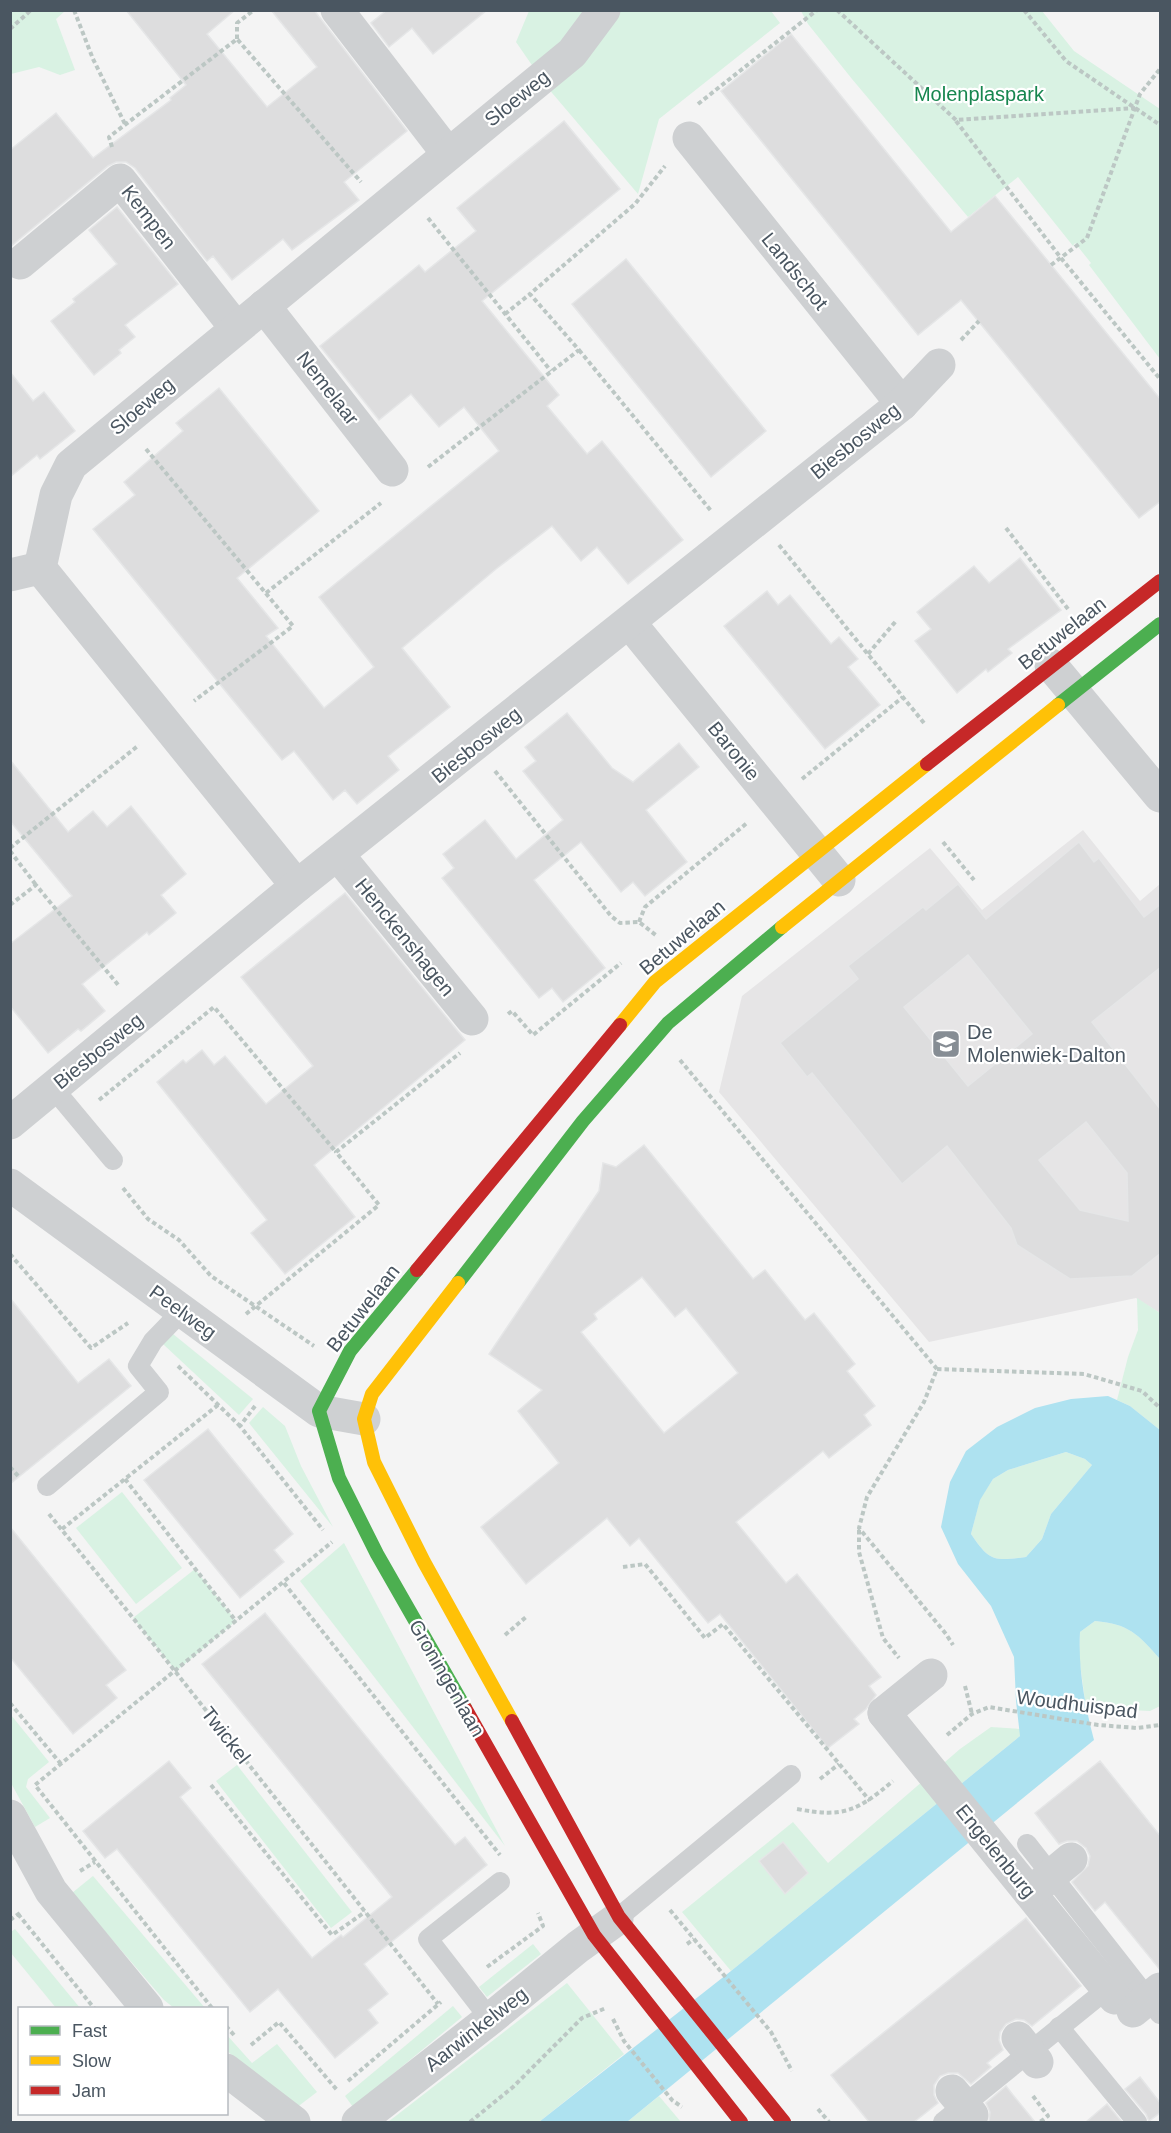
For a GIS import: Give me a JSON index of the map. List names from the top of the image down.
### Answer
{
  "streets": {
    "street": [
      "Sloeweg",
      "Kempen",
      "Landschot",
      "Nemelaar",
      "Biesbosweg",
      "Betuwelaan",
      "Baronie",
      "Henckenshagen",
      "Peelweg",
      "Groningenlaan",
      "Engelenburg",
      "Aarwinkelweg"
    ],
    "path": ["Woudhuispad", "Twickel"]
  },
  "crossings": [
    ["Sloeweg", "Kempen"],
    ["Sloeweg", "Nemelaar"],
    ["Sloeweg", "Biesbosweg"],
    ["Landschot", "Biesbosweg"],
    ["Biesbosweg", "Baronie"],
    ["Biesbosweg", "Henckenshagen"],
    ["Betuwelaan", "Baronie"],
    ["Betuwelaan", "Peelweg"],
    ["Betuwelaan", "Groningenlaan"],
    ["Peelweg", "Groningenlaan"],
    ["Groningenlaan", "Aarwinkelweg"]
  ],
  "parks": ["Molenplaspark"],
  "places": {
    "school or university": ["De Molenwiek-Dalton"]
  },
  "legend": ["Fast", "Slow", "Jam"]
}
